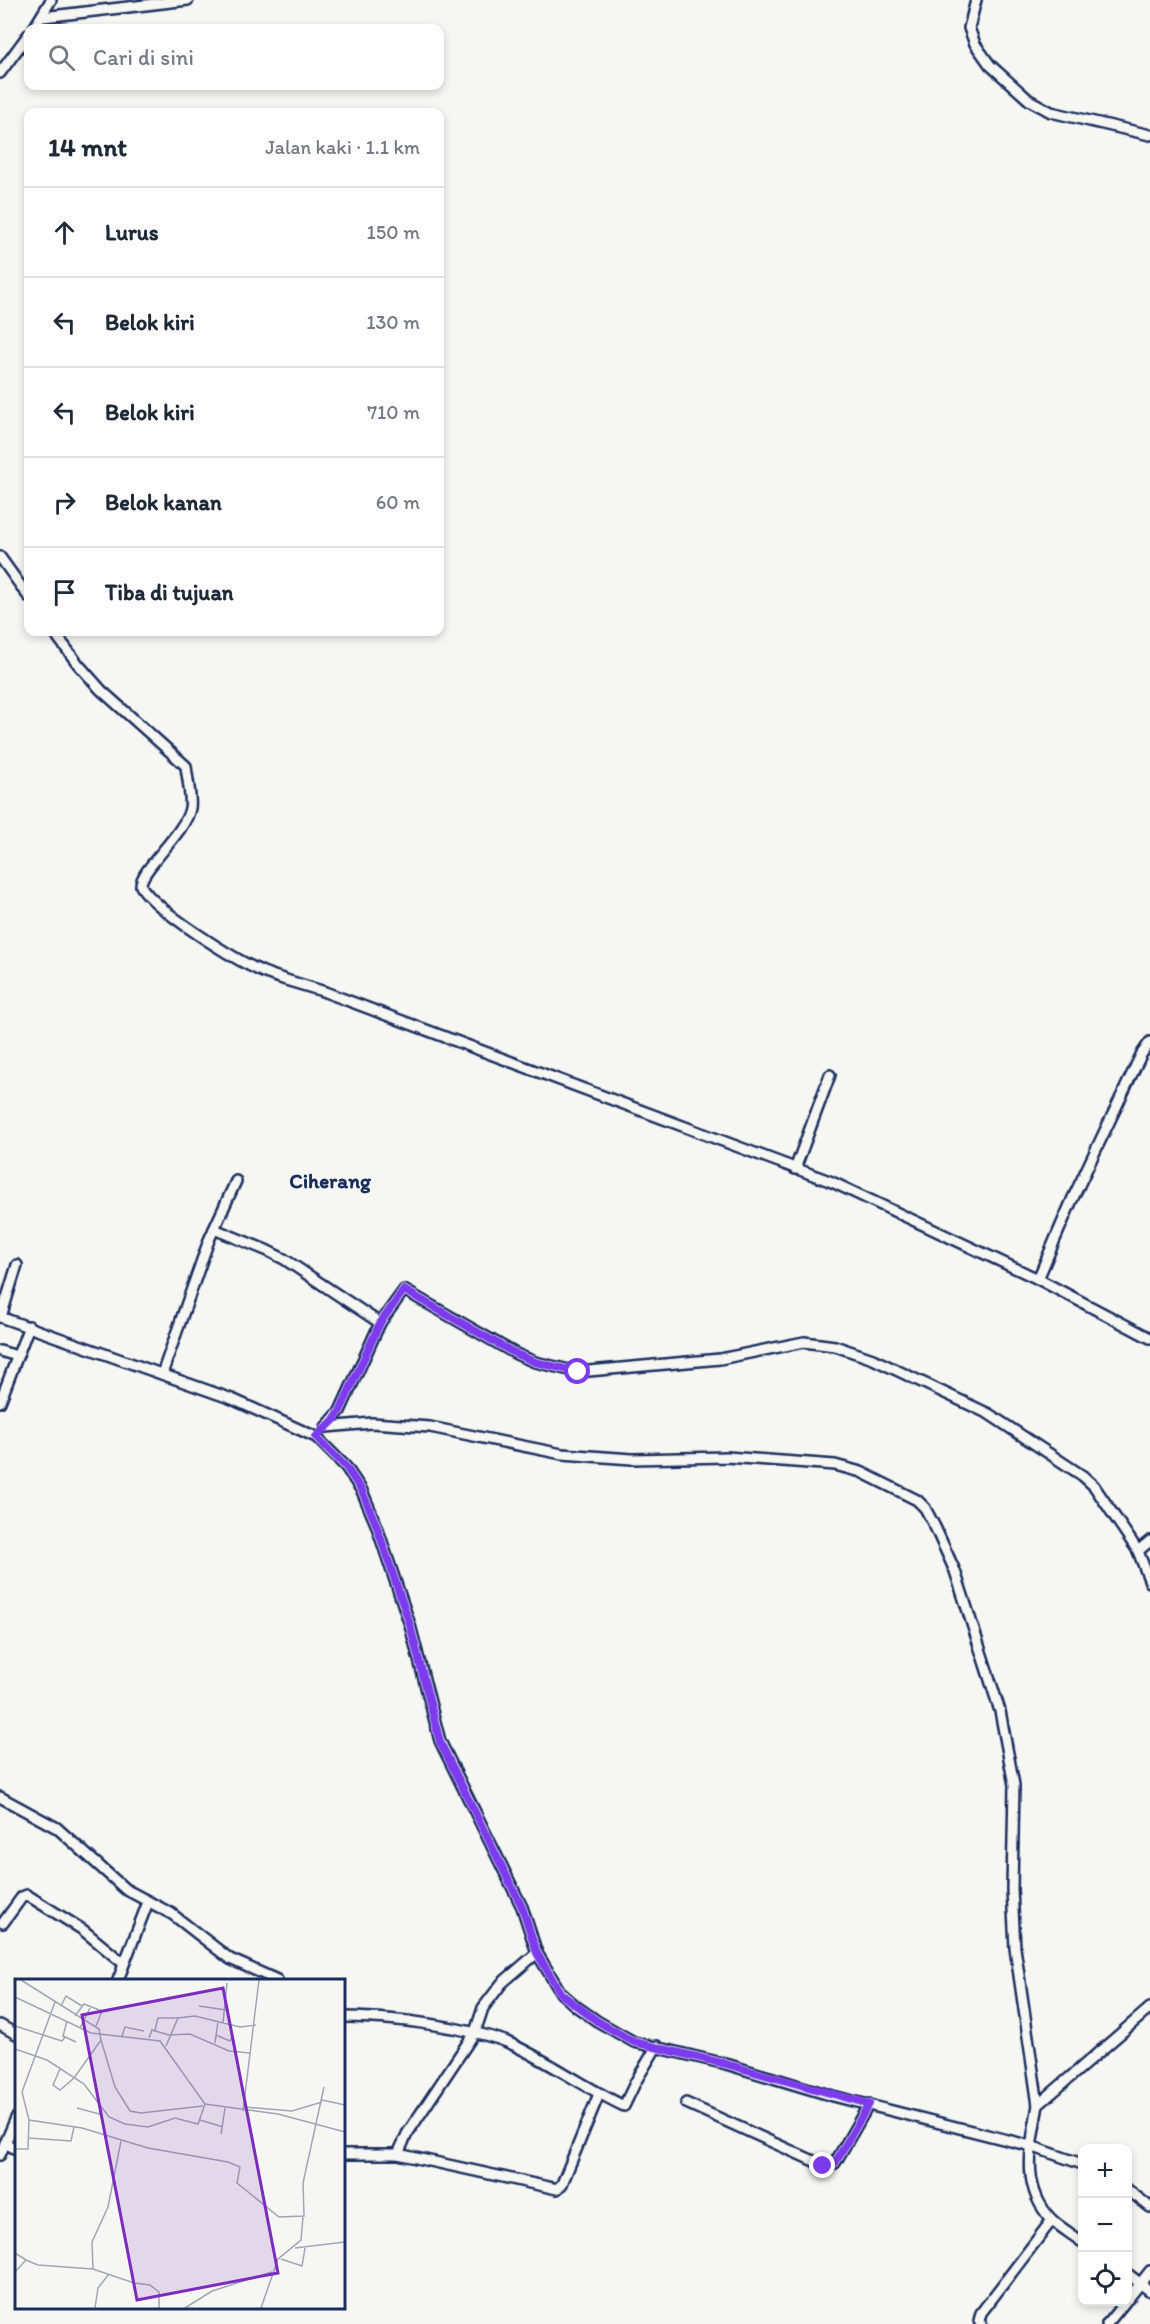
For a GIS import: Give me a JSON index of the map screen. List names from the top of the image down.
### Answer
{
  "districts": ["Ciherang"],
  "page": {
    "search": "Cari di sini",
    "heading": ["14 mnt", "Jalan kaki · 1.1 km"],
    "list": [
      ["Lurus", "150 m"],
      ["Belok kiri", "130 m"],
      ["Belok kiri", "710 m"],
      ["Belok kanan", "60 m"],
      "Tiba di tujuan"
    ],
    "map_buttons": ["+", "−"]
  }
}
